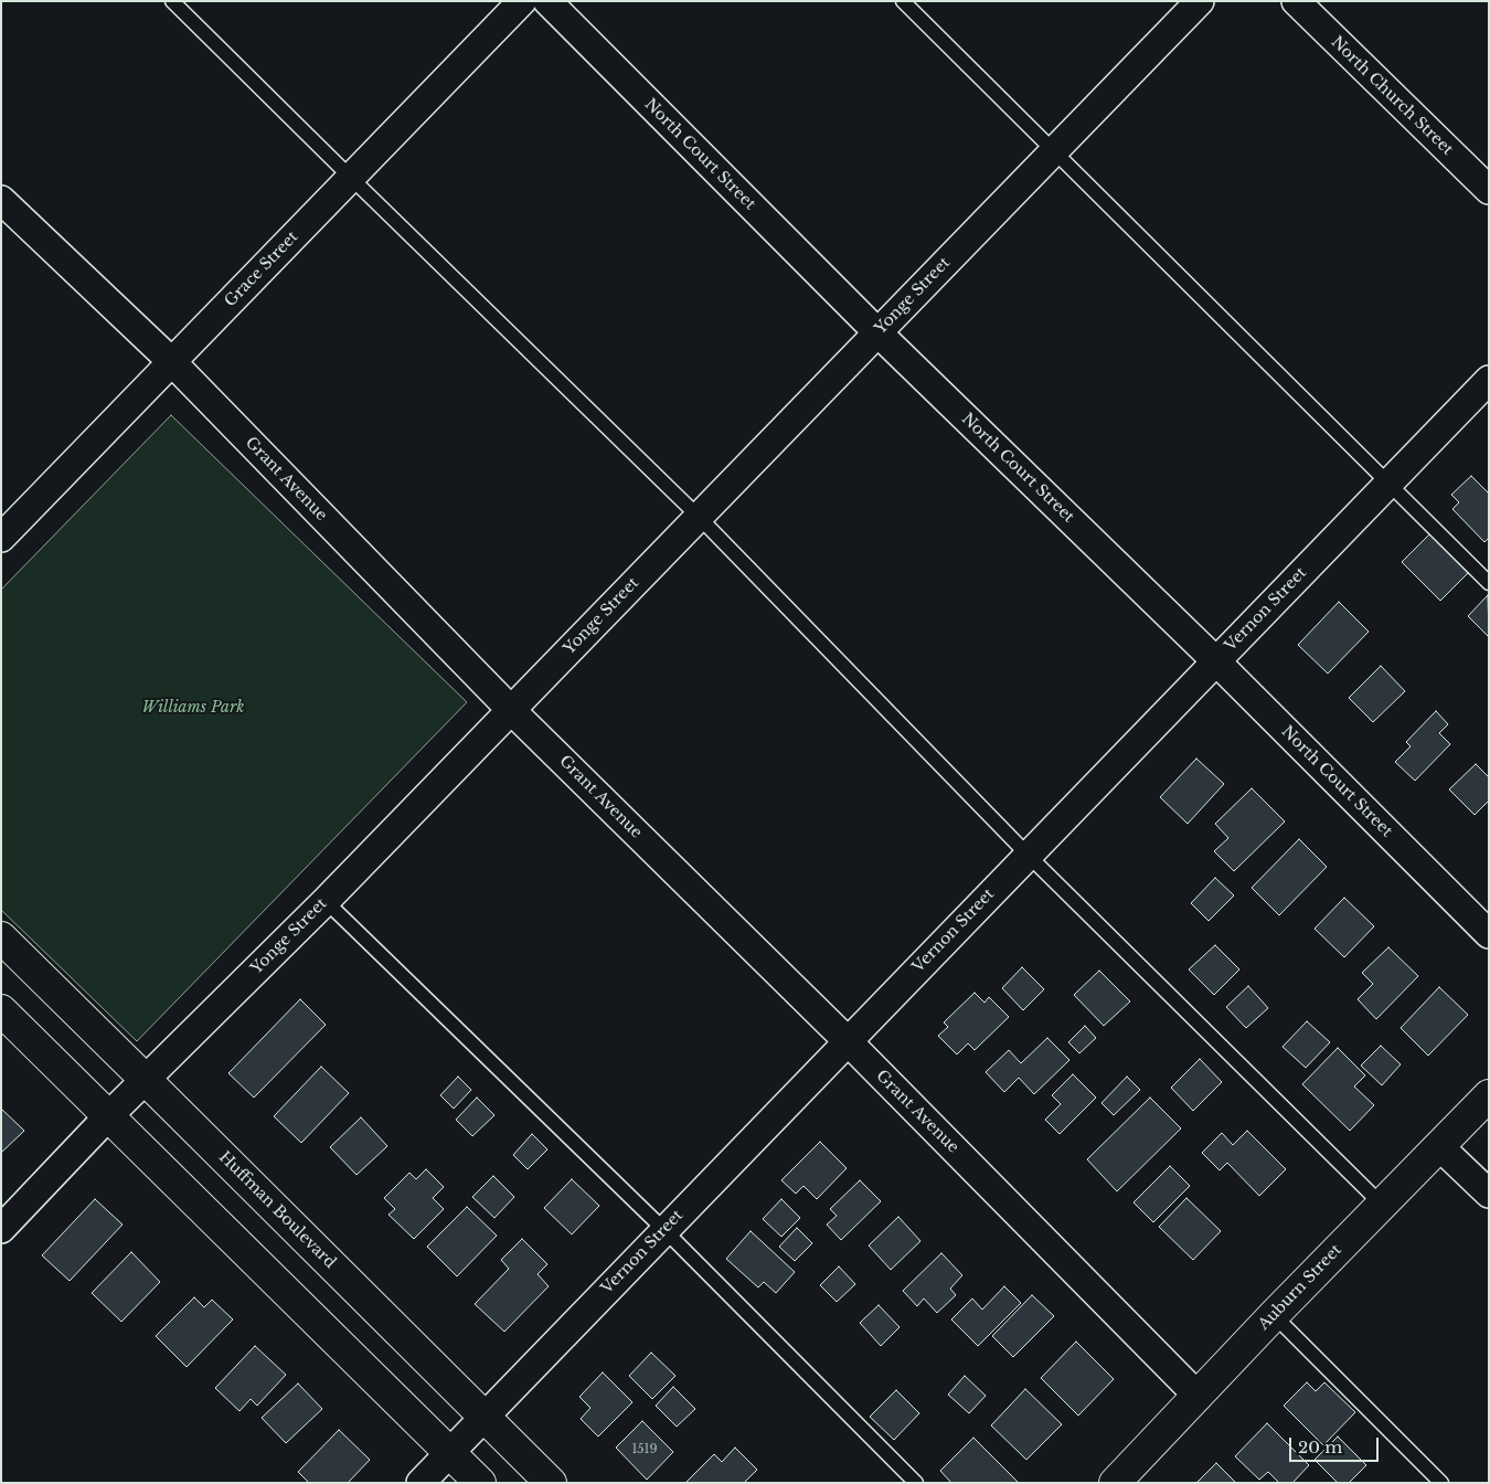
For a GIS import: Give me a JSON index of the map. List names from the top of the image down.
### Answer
{
  "streets": {
    "street": [
      "North Church Street",
      "North Court Street",
      "Grace Street",
      "Yonge Street",
      "Grant Avenue",
      "Vernon Street",
      "Huffman Boulevard",
      "Auburn Street"
    ]
  },
  "crossings": [
    ["North Court Street", "Yonge Street"],
    ["North Court Street", "Vernon Street"],
    ["Grace Street", "Grant Avenue"],
    ["Yonge Street", "Grant Avenue"],
    ["Yonge Street", "Huffman Boulevard"],
    ["Grant Avenue", "Vernon Street"],
    ["Grant Avenue", "Auburn Street"],
    ["Vernon Street", "Huffman Boulevard"]
  ],
  "parks": ["Williams Park"],
  "house_numbers": ["1519"],
  "scale_bar": "20 m"
}
